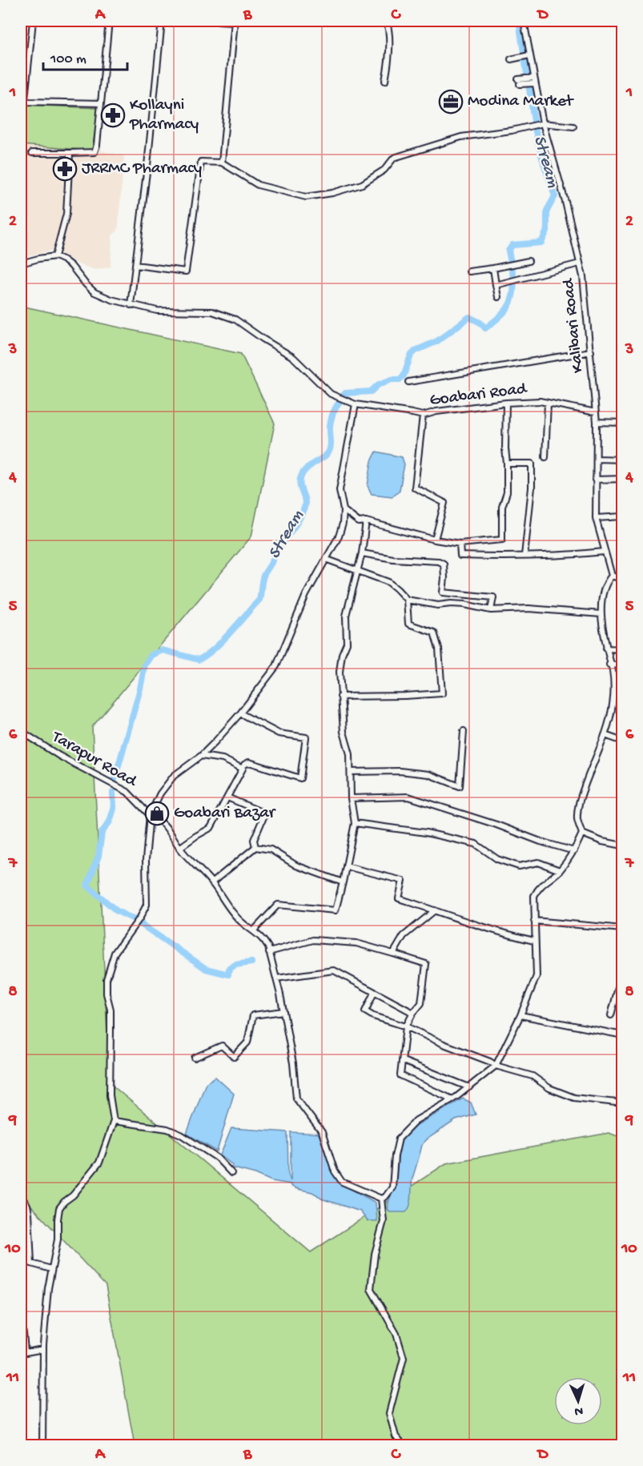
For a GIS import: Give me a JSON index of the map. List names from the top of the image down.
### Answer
{
  "streets": {
    "street": ["Kalibari Road", "Goabari Road", "Tarapur Road"]
  },
  "crossings": [
    ["Kalibari Road", "Goabari Road"]
  ],
  "water": ["Stream"],
  "places": {
    "office": ["Modina Market"],
    "pharmacy": ["Kollayni Pharmacy", "JRRMC Pharmacy"],
    "shop": ["Goabari Bazar"]
  },
  "scale_bar": "100 m",
  "north": "bottom",
  "grid": {
    "columns": [
      "A",
      "B",
      "C",
      "D"
    ],
    "rows": [
      "1",
      "2",
      "3",
      "4",
      "5",
      "6",
      "7",
      "8",
      "9",
      "10",
      "11"
    ]
  }
}
